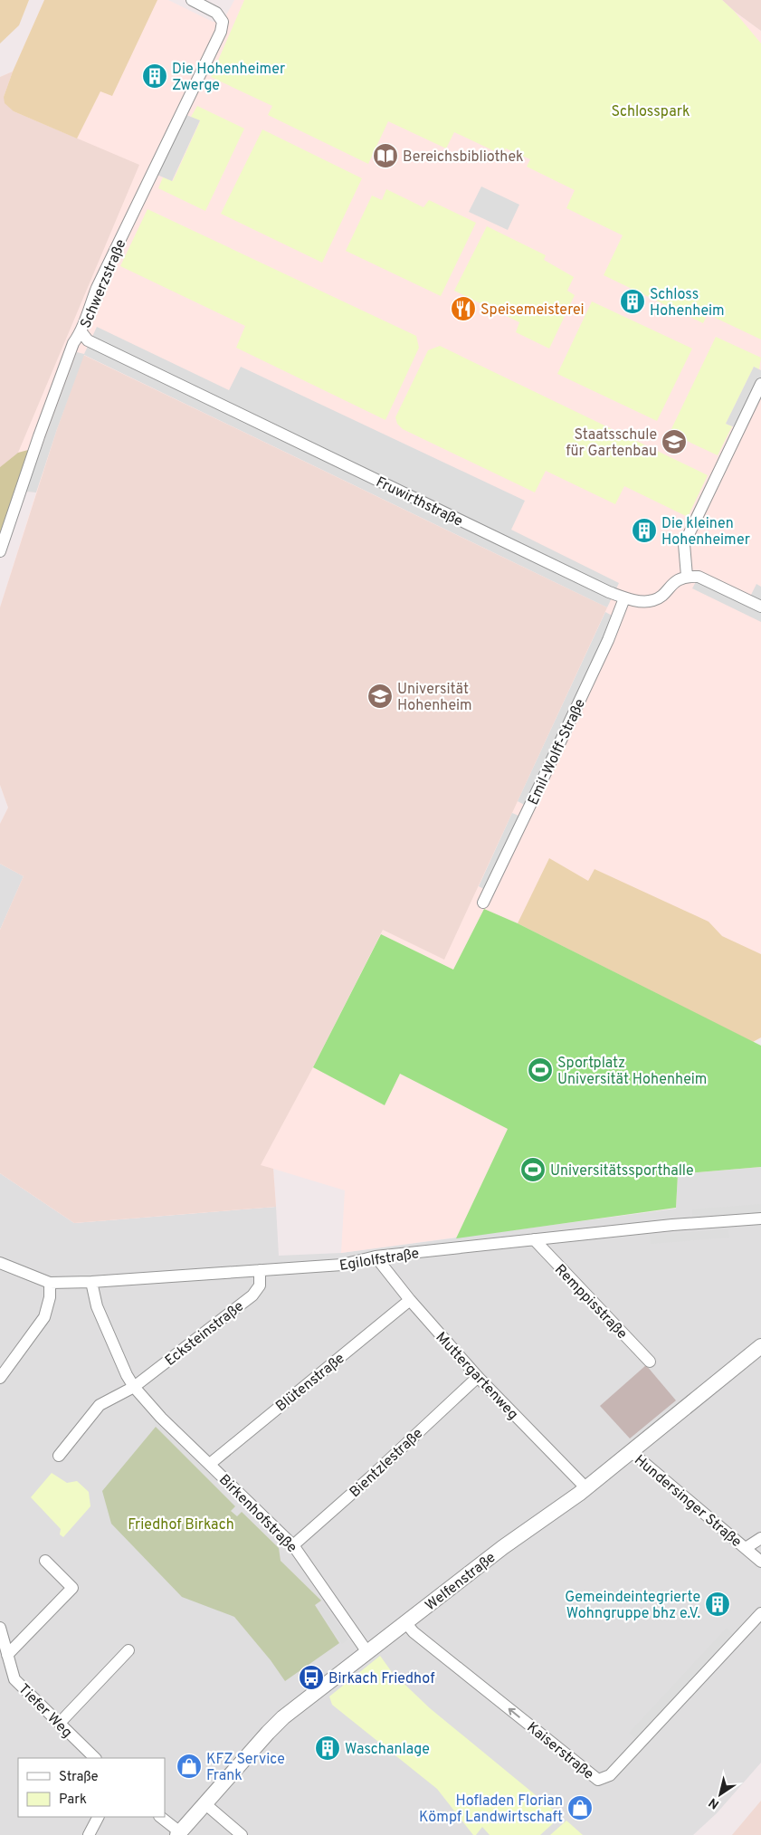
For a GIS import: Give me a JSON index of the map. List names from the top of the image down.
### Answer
{
  "streets": {
    "street": [
      "Schwerzstraße",
      "Fruwirthstraße",
      "Emil-Wolff-Straße",
      "Egilolfstraße",
      "Remppisstraße",
      "Ecksteinstraße",
      "Muttergartenweg",
      "Blütenstraße",
      "Bientzlestraße",
      "Hundersinger Straße",
      "Birkenhofstraße",
      "Welfenstraße",
      "Tiefer Weg",
      "Kaiserstraße"
    ]
  },
  "crossings": [
    ["Schwerzstraße", "Fruwirthstraße"],
    ["Fruwirthstraße", "Emil-Wolff-Straße"],
    ["Egilolfstraße", "Remppisstraße"],
    ["Egilolfstraße", "Ecksteinstraße"],
    ["Egilolfstraße", "Muttergartenweg"],
    ["Egilolfstraße", "Birkenhofstraße"],
    ["Ecksteinstraße", "Birkenhofstraße"],
    ["Muttergartenweg", "Blütenstraße"],
    ["Muttergartenweg", "Bientzlestraße"],
    ["Muttergartenweg", "Welfenstraße"],
    ["Blütenstraße", "Birkenhofstraße"],
    ["Bientzlestraße", "Birkenhofstraße"],
    ["Hundersinger Straße", "Welfenstraße"],
    ["Birkenhofstraße", "Welfenstraße"],
    ["Welfenstraße", "Kaiserstraße"]
  ],
  "parks": ["Schlosspark", "Friedhof Birkach"],
  "places": {
    "building": [
      "Die Hohenheimer Zwerge",
      "Schloss Hohenheim",
      "Die kleinen Hohenheimer",
      "Gemeindeintegrierte Wohngruppe bhz e.V.",
      "Waschanlage"
    ],
    "library": ["Bereichsbibliothek"],
    "restaurant": ["Speisemeisterei"],
    "school or university": ["Staatsschule für Gartenbau", "Universität Hohenheim"],
    "sports": ["Sportplatz Universität Hohenheim", "Universitätssporthalle"],
    "bus stop": ["Birkach Friedhof"],
    "shop": ["KFZ Service Frank", "Hofladen Florian Kömpf Landwirtschaft"]
  },
  "legend": ["Straße", "Park"],
  "north": "bottom left"
}
